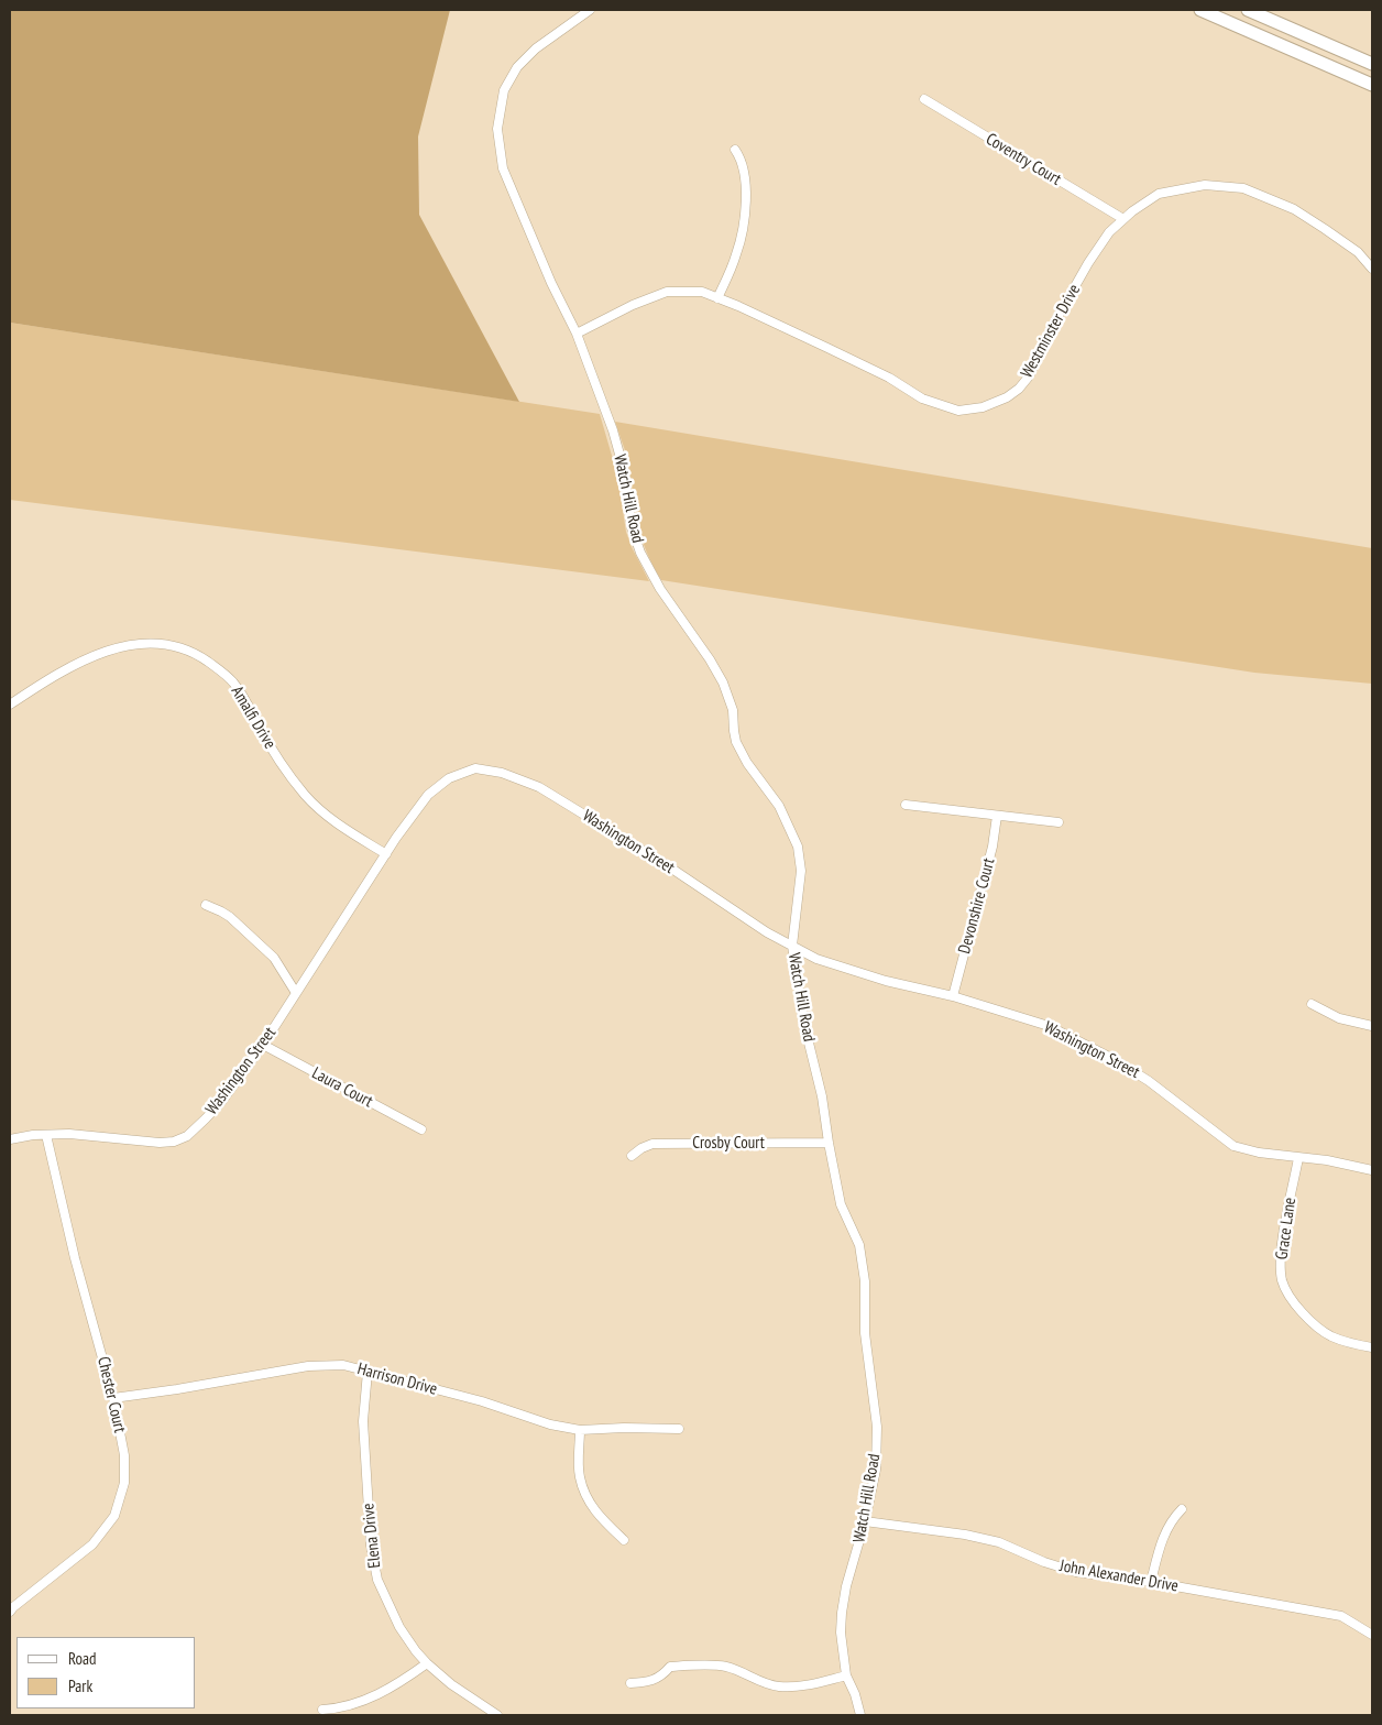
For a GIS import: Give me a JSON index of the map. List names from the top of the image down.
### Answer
{
  "streets": {
    "street": [
      "Coventry Court",
      "Westminster Drive",
      "Watch Hill Road",
      "Amalfi Drive",
      "Washington Street",
      "Devonshire Court",
      "Laura Court",
      "Crosby Court",
      "Grace Lane",
      "Harrison Drive",
      "Chester Court",
      "Elena Drive",
      "John Alexander Drive"
    ]
  },
  "crossings": [
    ["Coventry Court", "Westminster Drive"],
    ["Westminster Drive", "Watch Hill Road"],
    ["Watch Hill Road", "Washington Street"],
    ["Watch Hill Road", "Crosby Court"],
    ["Watch Hill Road", "John Alexander Drive"],
    ["Amalfi Drive", "Washington Street"],
    ["Washington Street", "Devonshire Court"],
    ["Washington Street", "Laura Court"],
    ["Washington Street", "Grace Lane"],
    ["Washington Street", "Chester Court"],
    ["Harrison Drive", "Chester Court"],
    ["Harrison Drive", "Elena Drive"]
  ],
  "legend": ["Road", "Park"]
}
